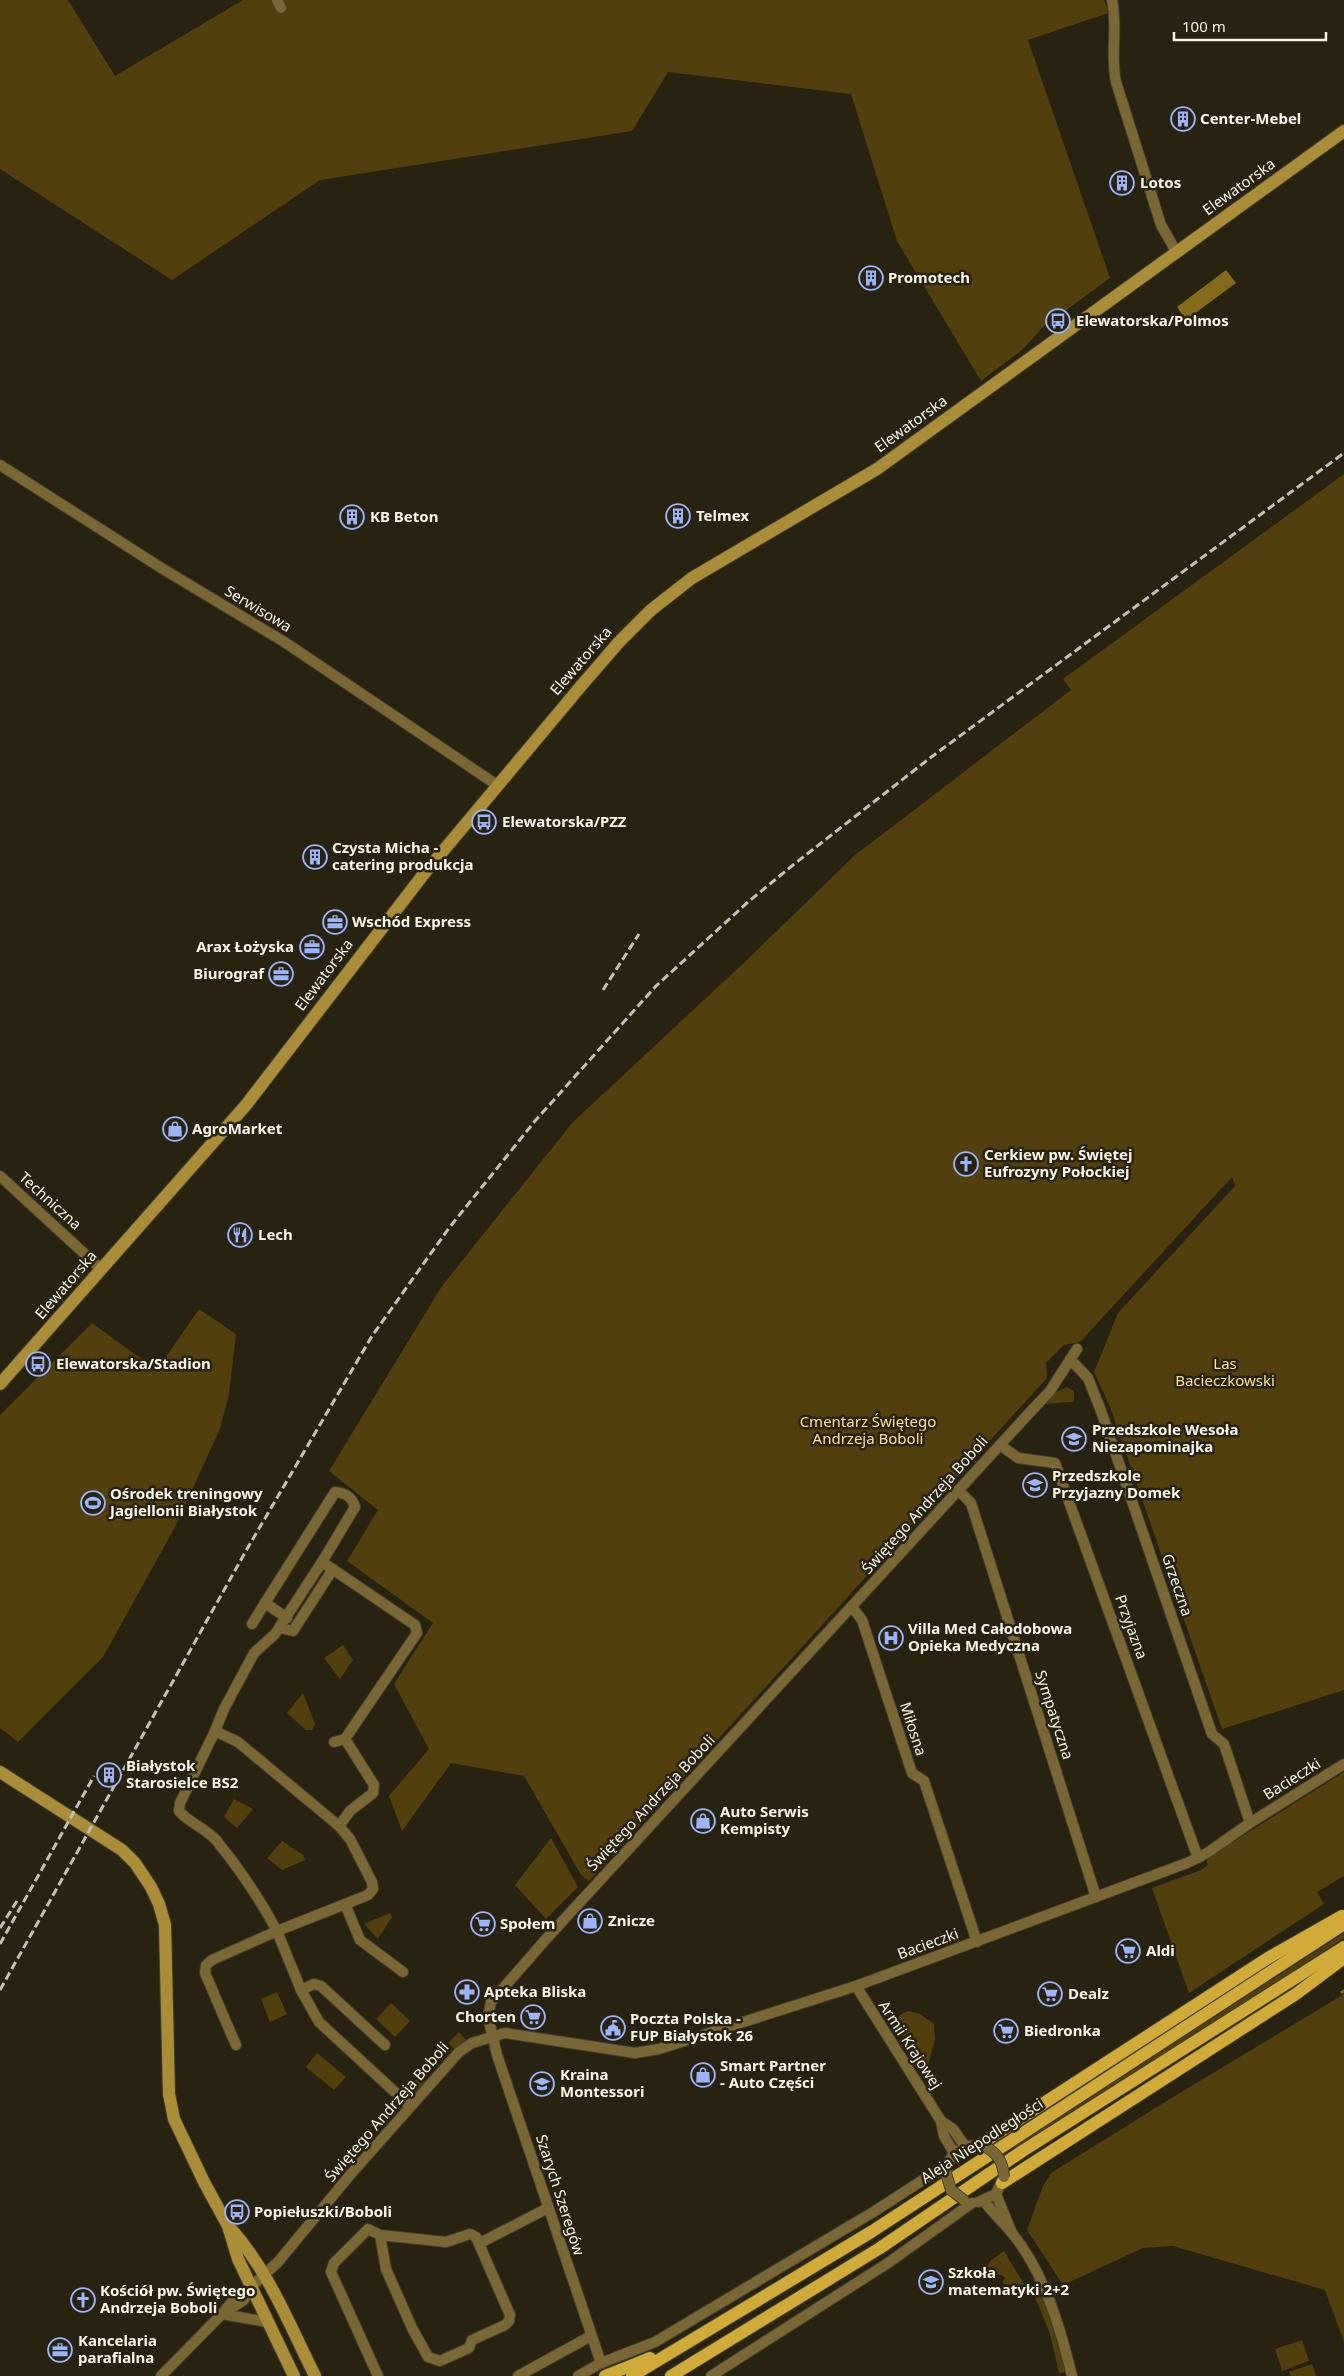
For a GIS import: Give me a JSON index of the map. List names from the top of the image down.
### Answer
{
  "streets": {
    "main road": ["Aleja Niepodległości"],
    "street": [
      "Elewatorska",
      "Serwisowa",
      "Techniczna",
      "Świętego Andrzeja Boboli",
      "Grzeczna",
      "Przyjazna",
      "Sympatyczna",
      "Miłosna",
      "Bacieczki",
      "Armii Krajowej",
      "Szarych Szeregów"
    ]
  },
  "crossings": [
    ["Elewatorska", "Serwisowa"],
    ["Elewatorska", "Techniczna"],
    ["Świętego Andrzeja Boboli", "Grzeczna"],
    ["Świętego Andrzeja Boboli", "Przyjazna"],
    ["Świętego Andrzeja Boboli", "Sympatyczna"],
    ["Świętego Andrzeja Boboli", "Miłosna"],
    ["Świętego Andrzeja Boboli", "Bacieczki"],
    ["Świętego Andrzeja Boboli", "Szarych Szeregów"],
    ["Grzeczna", "Bacieczki"],
    ["Przyjazna", "Bacieczki"],
    ["Sympatyczna", "Bacieczki"],
    ["Miłosna", "Bacieczki"],
    ["Bacieczki", "Armii Krajowej"],
    ["Bacieczki", "Szarych Szeregów"]
  ],
  "parks": ["Las Bacieczkowski", "Cmentarz Świętego Andrzeja Boboli"],
  "places": {
    "building": [
      "Center-Mebel",
      "Lotos",
      "Promotech",
      "Telmex",
      "KB Beton",
      "Czysta Micha - catering produkcja",
      "Białystok Starosielce BS2"
    ],
    "bus stop": [
      "Elewatorska/Polmos",
      "Elewatorska/PZZ",
      "Elewatorska/Stadion",
      "Popiełuszki/Boboli"
    ],
    "office": [
      "Wschód Express",
      "Arax Łożyska",
      "Biurograf",
      "Kancelaria parafialna"
    ],
    "shop": [
      "AgroMarket",
      "Auto Serwis Kempisty",
      "Znicze",
      "Smart Partner - Auto Części"
    ],
    "church": ["Cerkiew pw. Świętej Eufrozyny Połockiej", "Kościół pw. Świętego Andrzeja Boboli"],
    "restaurant": ["Lech"],
    "school or university": [
      "Przedszkole Wesoła Niezapominajka",
      "Przedszkole Przyjazny Domek",
      "Kraina Montessori",
      "Szkoła matematyki 2+2"
    ],
    "sports": ["Ośrodek treningowy Jagiellonii Białystok"],
    "hospital": ["Villa Med Całodobowa Opieka Medyczna"],
    "supermarket": [
      "Społem",
      "Aldi",
      "Dealz",
      "Chorten",
      "Biedronka"
    ],
    "pharmacy": ["Apteka Bliska"],
    "public building": ["Poczta Polska - FUP Białystok 26"]
  },
  "scale_bar": "100 m"
}
